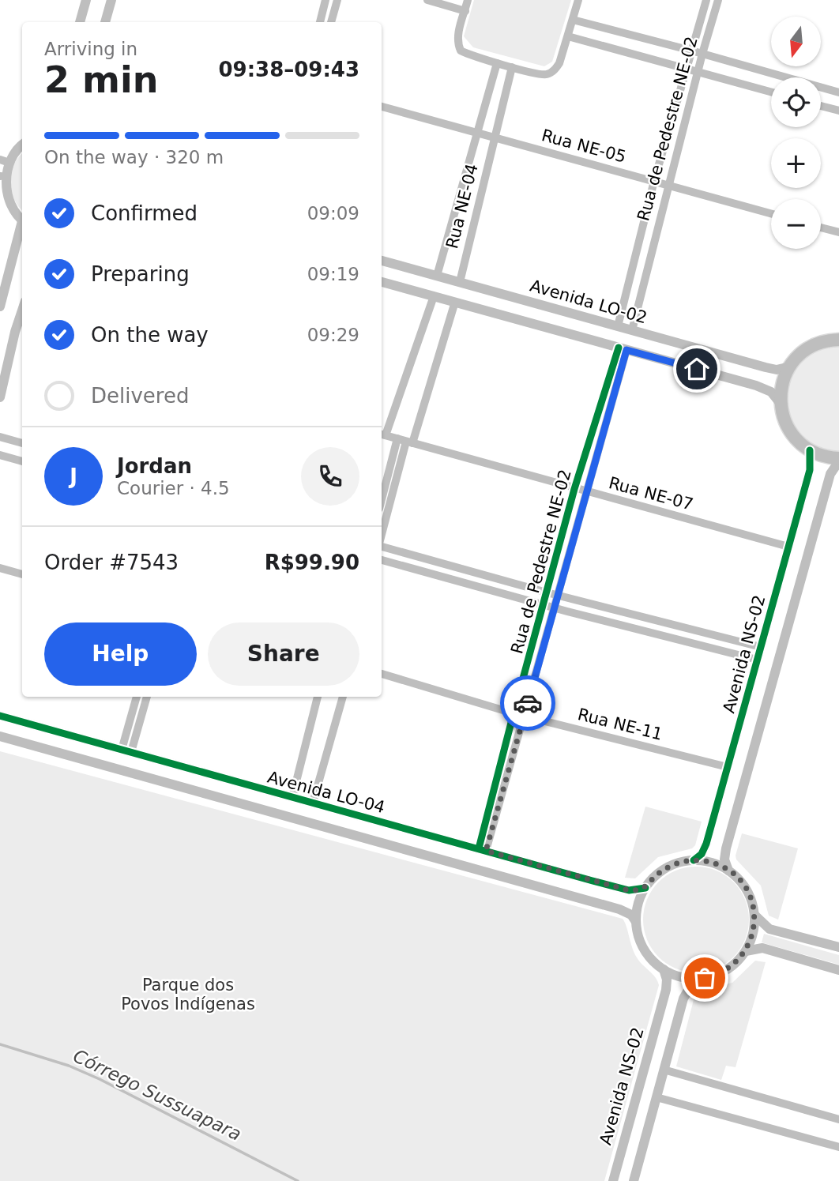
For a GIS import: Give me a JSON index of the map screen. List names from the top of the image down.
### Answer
{
  "streets": {
    "main road": ["Avenida NS-02"],
    "street": [
      "Rua de Pedestre NE-02",
      "Rua NE-05",
      "Rua NE-04",
      "Avenida LO-02",
      "Rua NE-07",
      "Rua NE-11",
      "Avenida LO-04"
    ]
  },
  "crossings": [
    ["Rua de Pedestre NE-02", "Rua NE-05"],
    ["Rua de Pedestre NE-02", "Avenida LO-02"],
    ["Rua de Pedestre NE-02", "Rua NE-07"],
    ["Rua de Pedestre NE-02", "Rua NE-11"],
    ["Rua de Pedestre NE-02", "Avenida LO-04"],
    ["Rua NE-05", "Rua NE-04"],
    ["Rua NE-04", "Avenida LO-02"],
    ["Avenida LO-02", "Avenida NS-02"],
    ["Rua NE-07", "Avenida NS-02"],
    ["Avenida NS-02", "Rua NE-11"],
    ["Avenida NS-02", "Avenida LO-04"]
  ],
  "water": ["Córrego Sussuapara"],
  "parks": ["Parque dos Povos Indígenas"],
  "north": "bottom",
  "page": {
    "map_buttons": ["+", "−"],
    "heading": ["2 min", "Arriving in", "09:38–09:43"],
    "panel": [
      "Jordan",
      "Courier · 4.5",
      "Order #7543",
      "R$99.90"
    ],
    "bar": "On the way · 320 m",
    "list": [
      ["Confirmed", "09:09"],
      ["Preparing", "09:19"],
      ["On the way", "09:29"],
      "Delivered"
    ],
    "round": "J",
    "buttons": ["Help", "Share"]
  }
}
